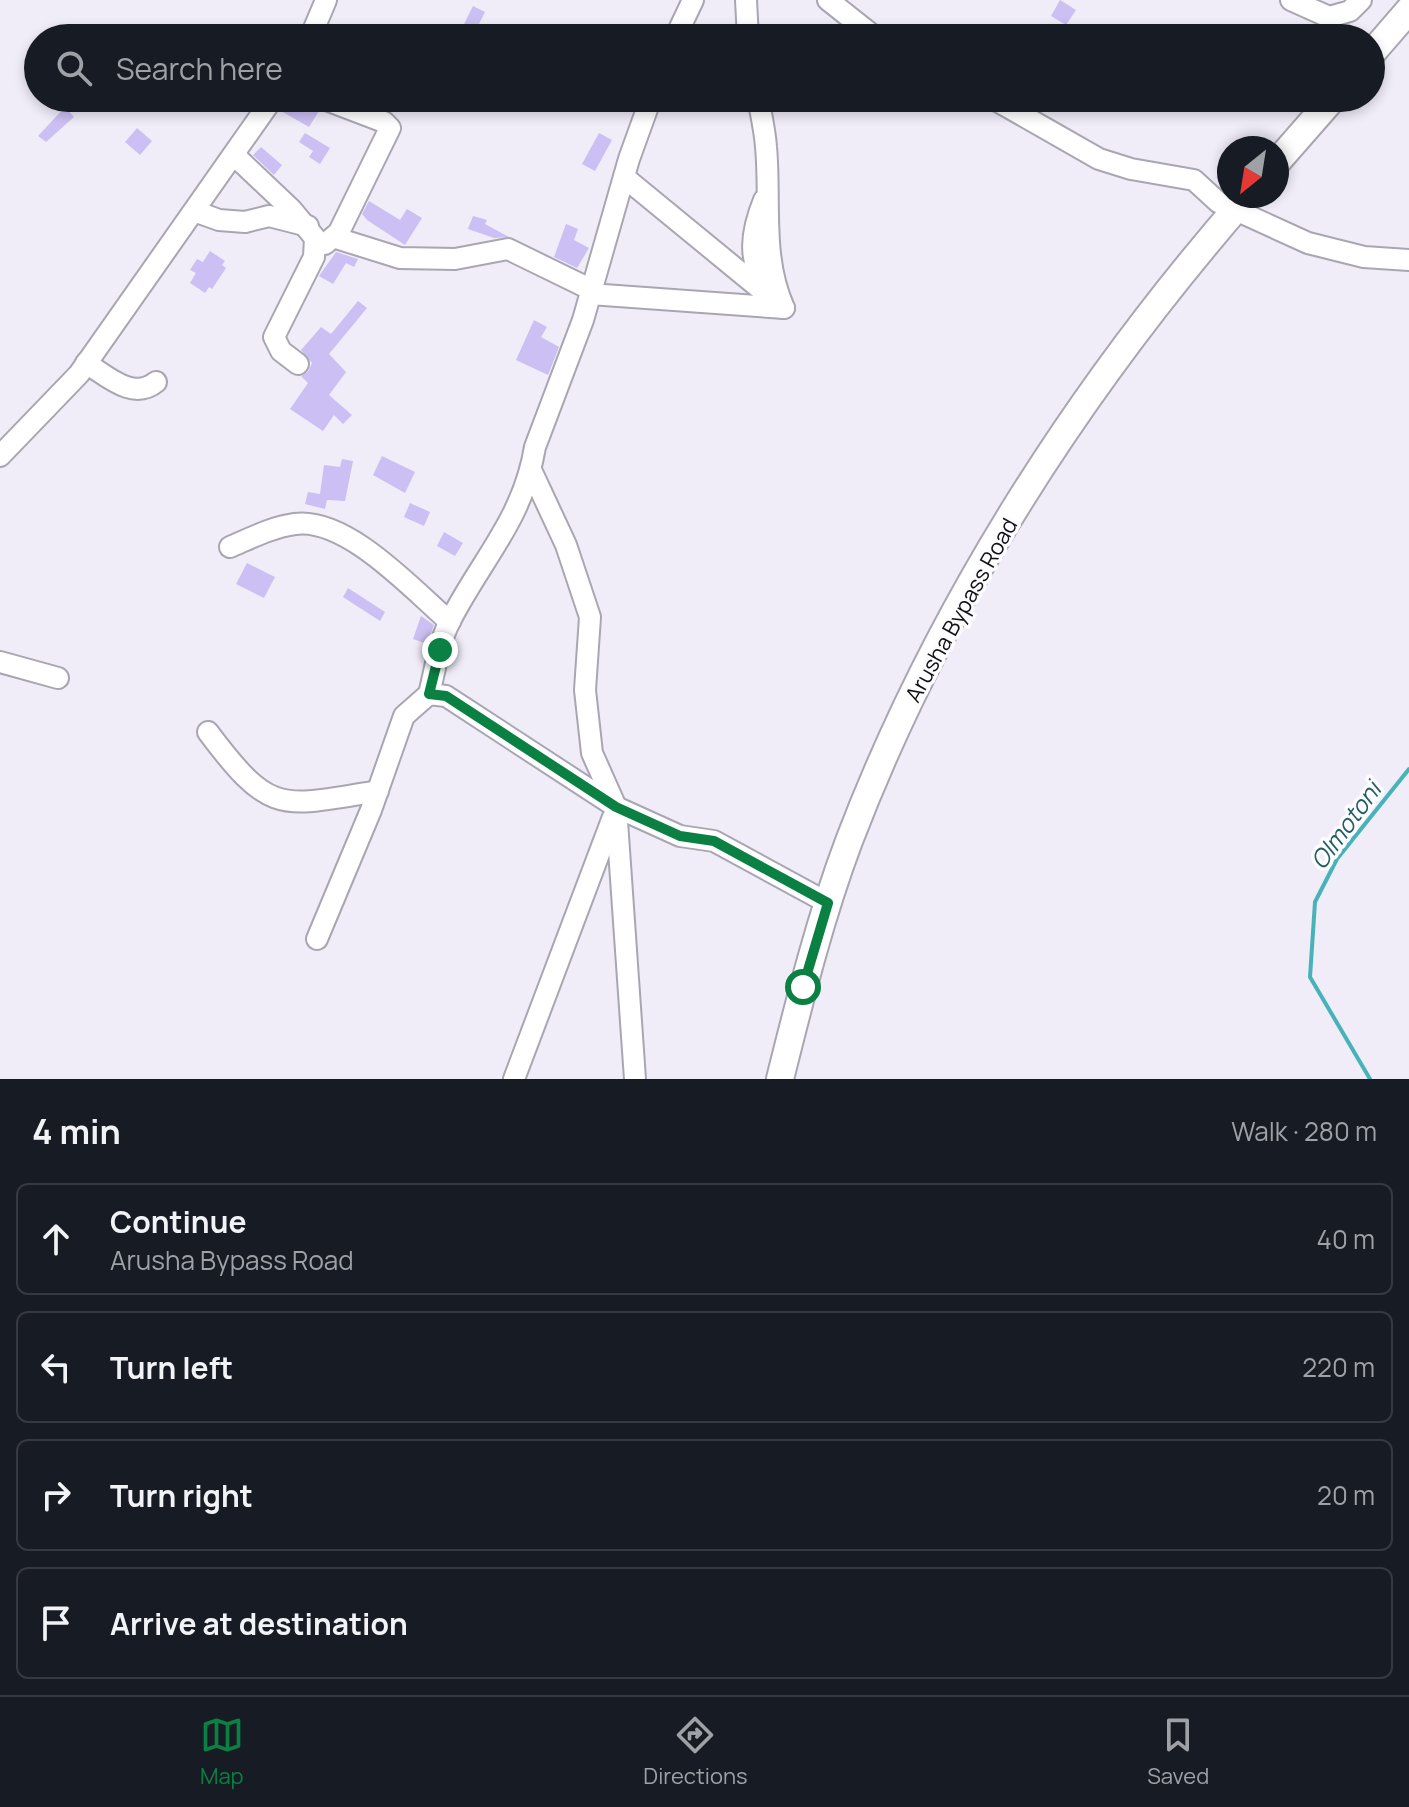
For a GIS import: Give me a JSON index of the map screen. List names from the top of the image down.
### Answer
{
  "streets": {
    "main road": ["Arusha Bypass Road"]
  },
  "water": ["Olmotoni"],
  "north": "bottom left",
  "page": {
    "search": "Search here",
    "heading": ["4 min", "Walk · 280 m"],
    "list": [
      ["Continue", "Arusha Bypass Road", "40 m"],
      ["Turn left", "220 m"],
      ["Turn right", "20 m"],
      "Arrive at destination"
    ],
    "nav": ["Map", "Directions", "Saved"]
  }
}
